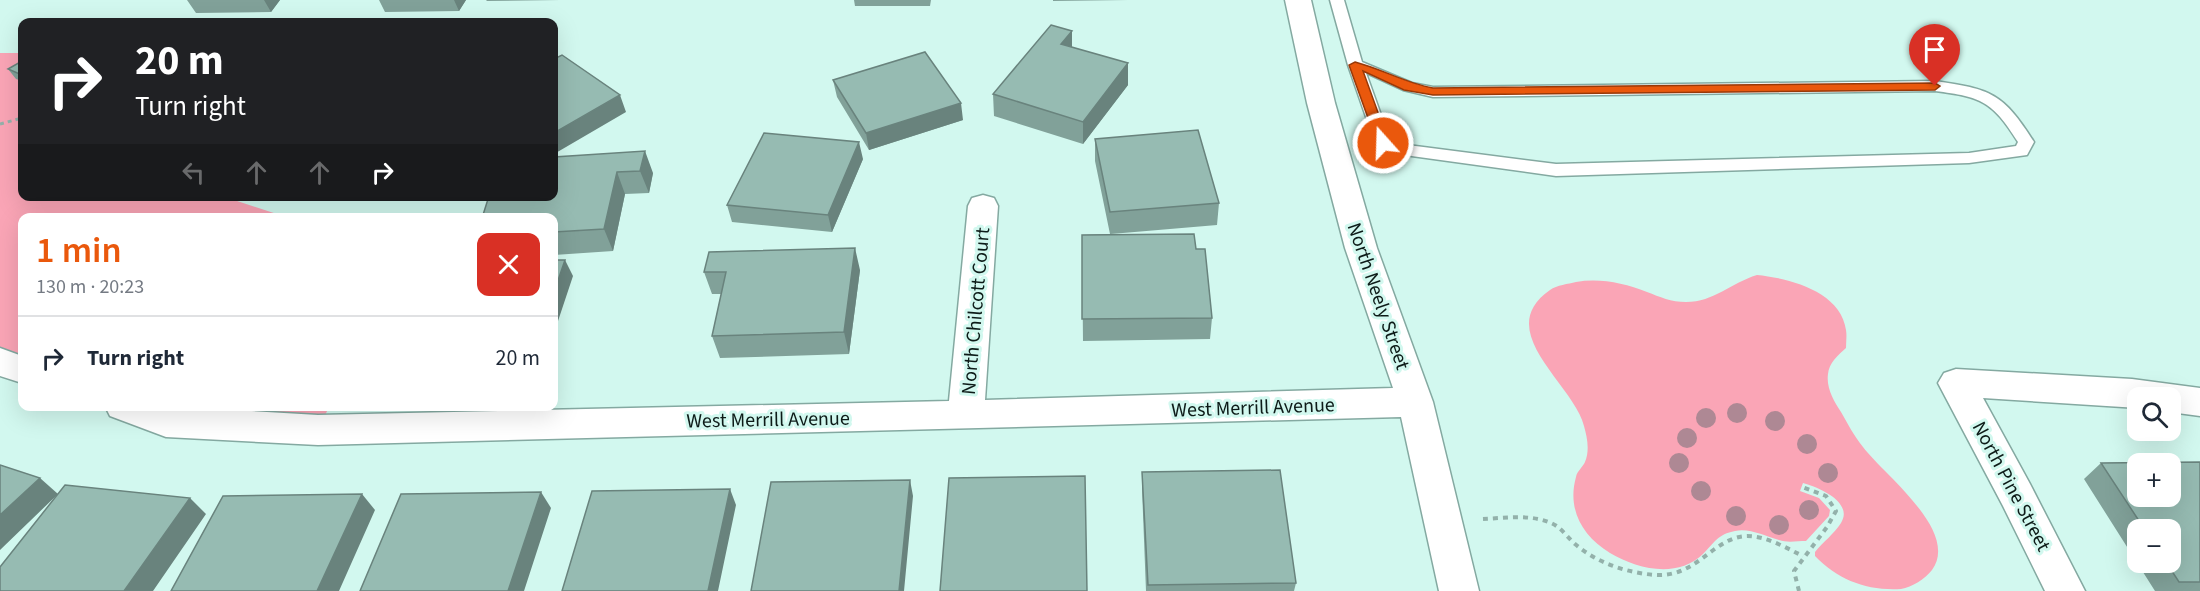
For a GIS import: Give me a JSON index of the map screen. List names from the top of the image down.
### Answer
{
  "streets": {
    "street": [
      "North Neely Street",
      "North Chilcott Court",
      "West Merrill Avenue",
      "North Pine Street"
    ]
  },
  "crossings": [
    ["North Neely Street", "West Merrill Avenue"],
    ["North Chilcott Court", "West Merrill Avenue"]
  ],
  "page": {
    "turn": ["20 m", "Turn right"],
    "heading": ["1 min", "130 m · 20:23"],
    "list": [
      {
        "name": "Turn right",
        "value": "20 m"
      }
    ],
    "map_buttons": ["+", "−"]
  }
}
